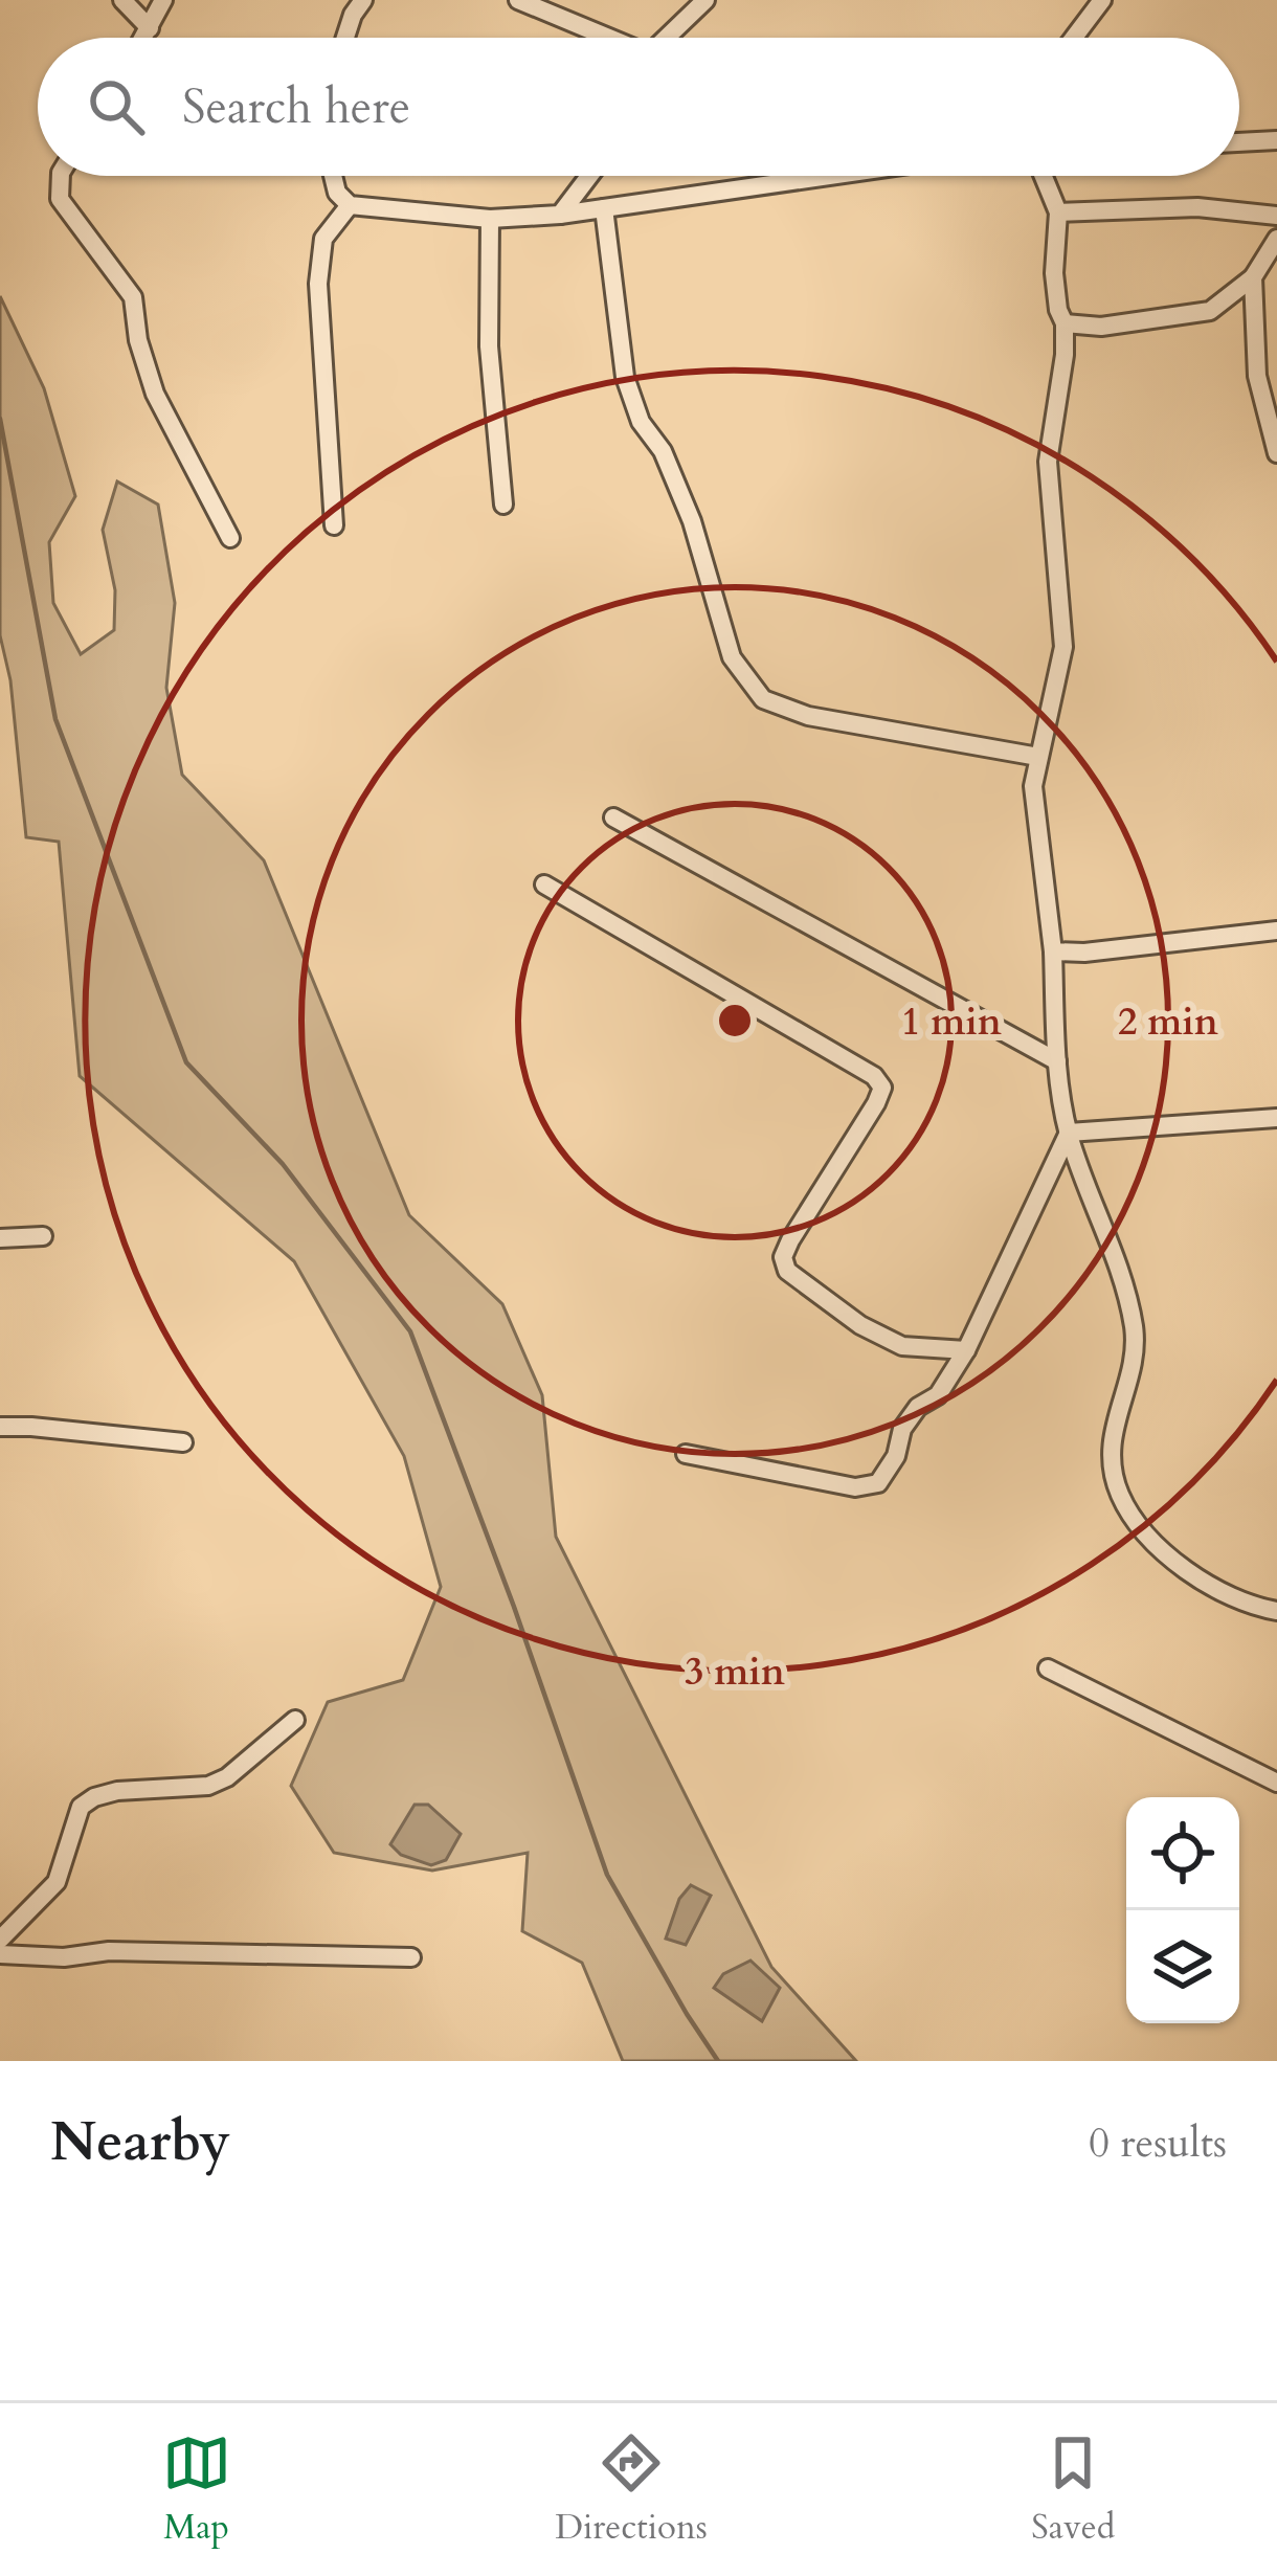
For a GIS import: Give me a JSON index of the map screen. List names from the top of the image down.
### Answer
{
  "page": {
    "search": "Search here",
    "heading": ["Nearby", "0 results"],
    "nav": ["Map", "Directions", "Saved"]
  },
  "rings": ["1 min", "2 min", "3 min"]
}
